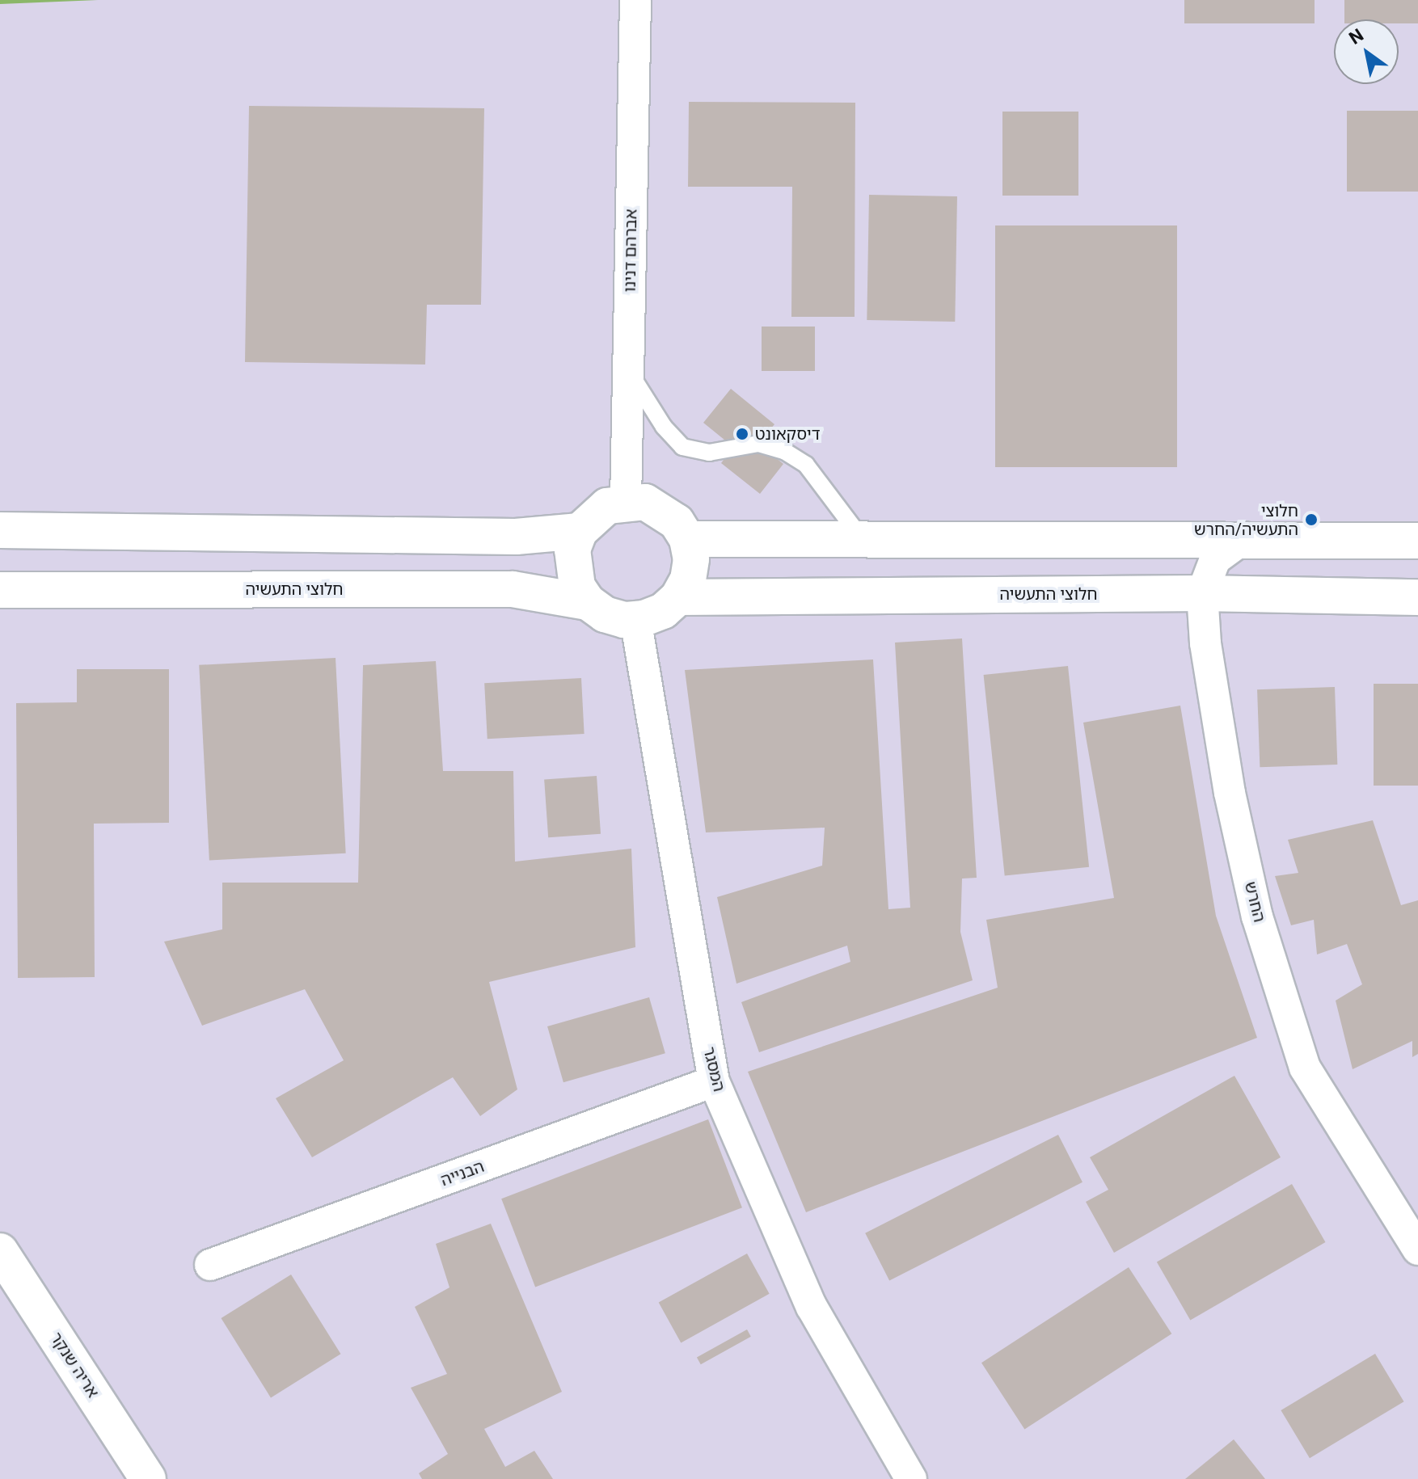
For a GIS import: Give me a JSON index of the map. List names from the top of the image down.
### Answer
{
  "streets": {
    "street": [
      "אברהם דנינו",
      "חלוצי התעשיה",
      "החרש",
      "המסגר",
      "הבנייה",
      "אריה שנקר"
    ]
  },
  "crossings": [
    ["אברהם דנינו", "חלוצי התעשיה"],
    ["אברהם דנינו", "המסגר"],
    ["חלוצי התעשיה", "החרש"],
    ["חלוצי התעשיה", "המסגר"],
    ["המסגר", "הבנייה"]
  ],
  "places": ["דיסקאונט", "חלוצי התעשיה/החרש"],
  "north": "top left"
}
